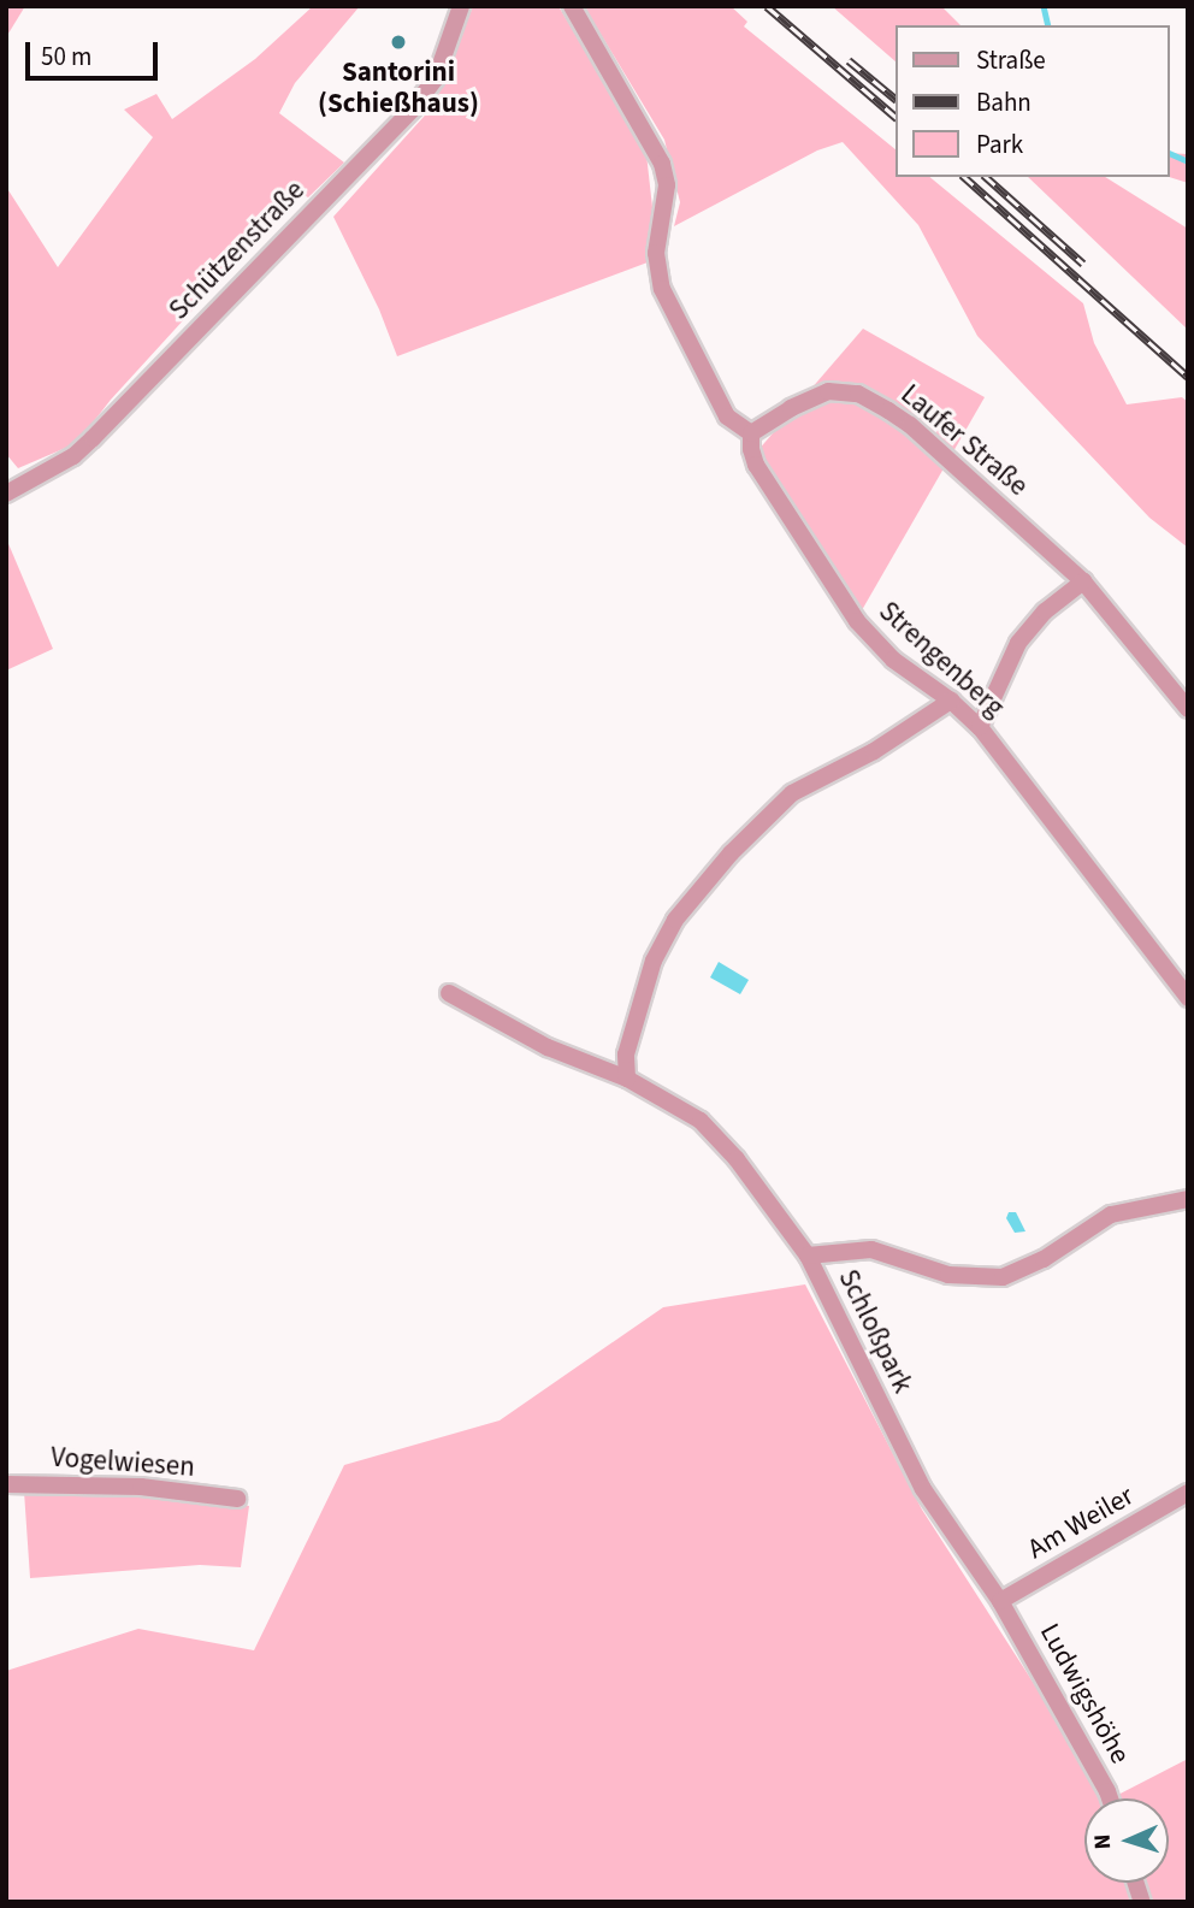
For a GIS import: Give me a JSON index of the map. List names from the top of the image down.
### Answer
{
  "streets": {
    "street": [
      "Schützenstraße",
      "Laufer Straße",
      "Strengenberg",
      "Schloßpark",
      "Vogelwiesen",
      "Am Weiler",
      "Ludwigshöhe"
    ]
  },
  "crossings": [
    ["Laufer Straße", "Strengenberg"],
    ["Schloßpark", "Am Weiler"],
    ["Schloßpark", "Ludwigshöhe"],
    ["Am Weiler", "Ludwigshöhe"]
  ],
  "places": ["Santorini (Schießhaus)"],
  "legend": ["Straße", "Bahn", "Park"],
  "scale_bar": "50 m",
  "north": "left"
}
